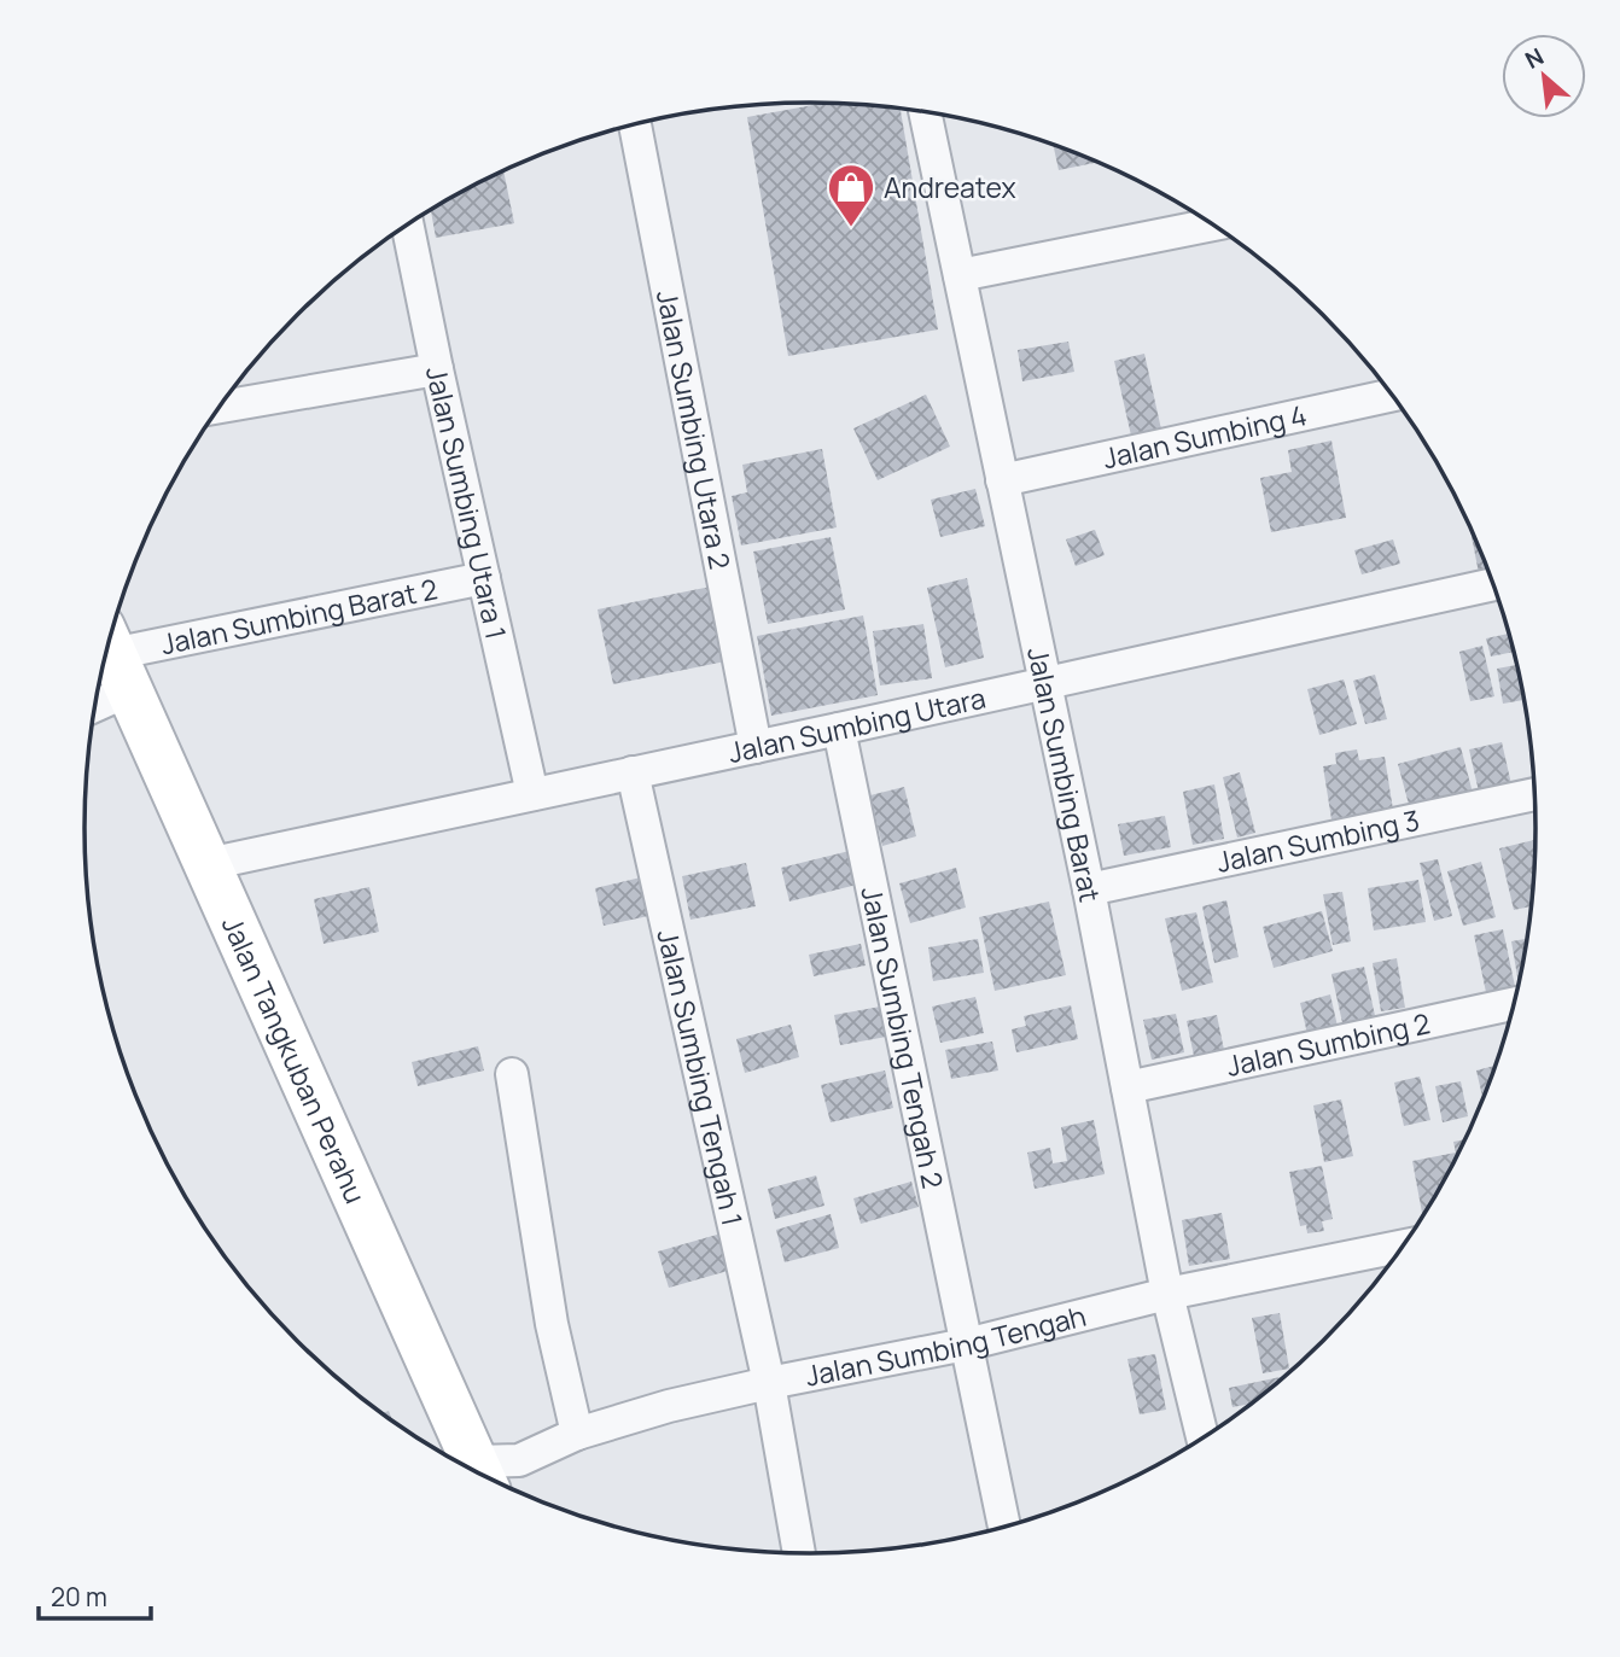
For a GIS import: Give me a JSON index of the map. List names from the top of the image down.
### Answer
{
  "streets": {
    "main road": ["Jalan Tangkuban Perahu"],
    "street": [
      "Jalan Sumbing Utara 2",
      "Jalan Sumbing 4",
      "Jalan Sumbing Utara 1",
      "Jalan Sumbing Barat 2",
      "Jalan Sumbing Utara",
      "Jalan Sumbing Barat",
      "Jalan Sumbing 3",
      "Jalan Sumbing Tengah 2",
      "Jalan Sumbing 2",
      "Jalan Sumbing Tengah 1",
      "Jalan Sumbing Tengah"
    ]
  },
  "crossings": [
    ["Jalan Sumbing Utara 2", "Jalan Sumbing Utara"],
    ["Jalan Sumbing 4", "Jalan Sumbing Barat"],
    ["Jalan Sumbing Utara 1", "Jalan Sumbing Barat 2"],
    ["Jalan Sumbing Utara 1", "Jalan Sumbing Utara"],
    ["Jalan Sumbing Barat 2", "Jalan Tangkuban Perahu"],
    ["Jalan Sumbing Utara", "Jalan Sumbing Barat"],
    ["Jalan Sumbing Utara", "Jalan Sumbing Tengah 2"],
    ["Jalan Sumbing Utara", "Jalan Tangkuban Perahu"],
    ["Jalan Sumbing Utara", "Jalan Sumbing Tengah 1"],
    ["Jalan Sumbing Barat", "Jalan Sumbing 3"],
    ["Jalan Sumbing Barat", "Jalan Sumbing 2"],
    ["Jalan Sumbing Barat", "Jalan Sumbing Tengah"],
    ["Jalan Sumbing Tengah 2", "Jalan Sumbing Tengah"],
    ["Jalan Tangkuban Perahu", "Jalan Sumbing Tengah"],
    ["Jalan Sumbing Tengah 1", "Jalan Sumbing Tengah"]
  ],
  "places": {
    "shop": ["Andreatex"]
  },
  "scale_bar": "20 m",
  "north": "top left"
}
